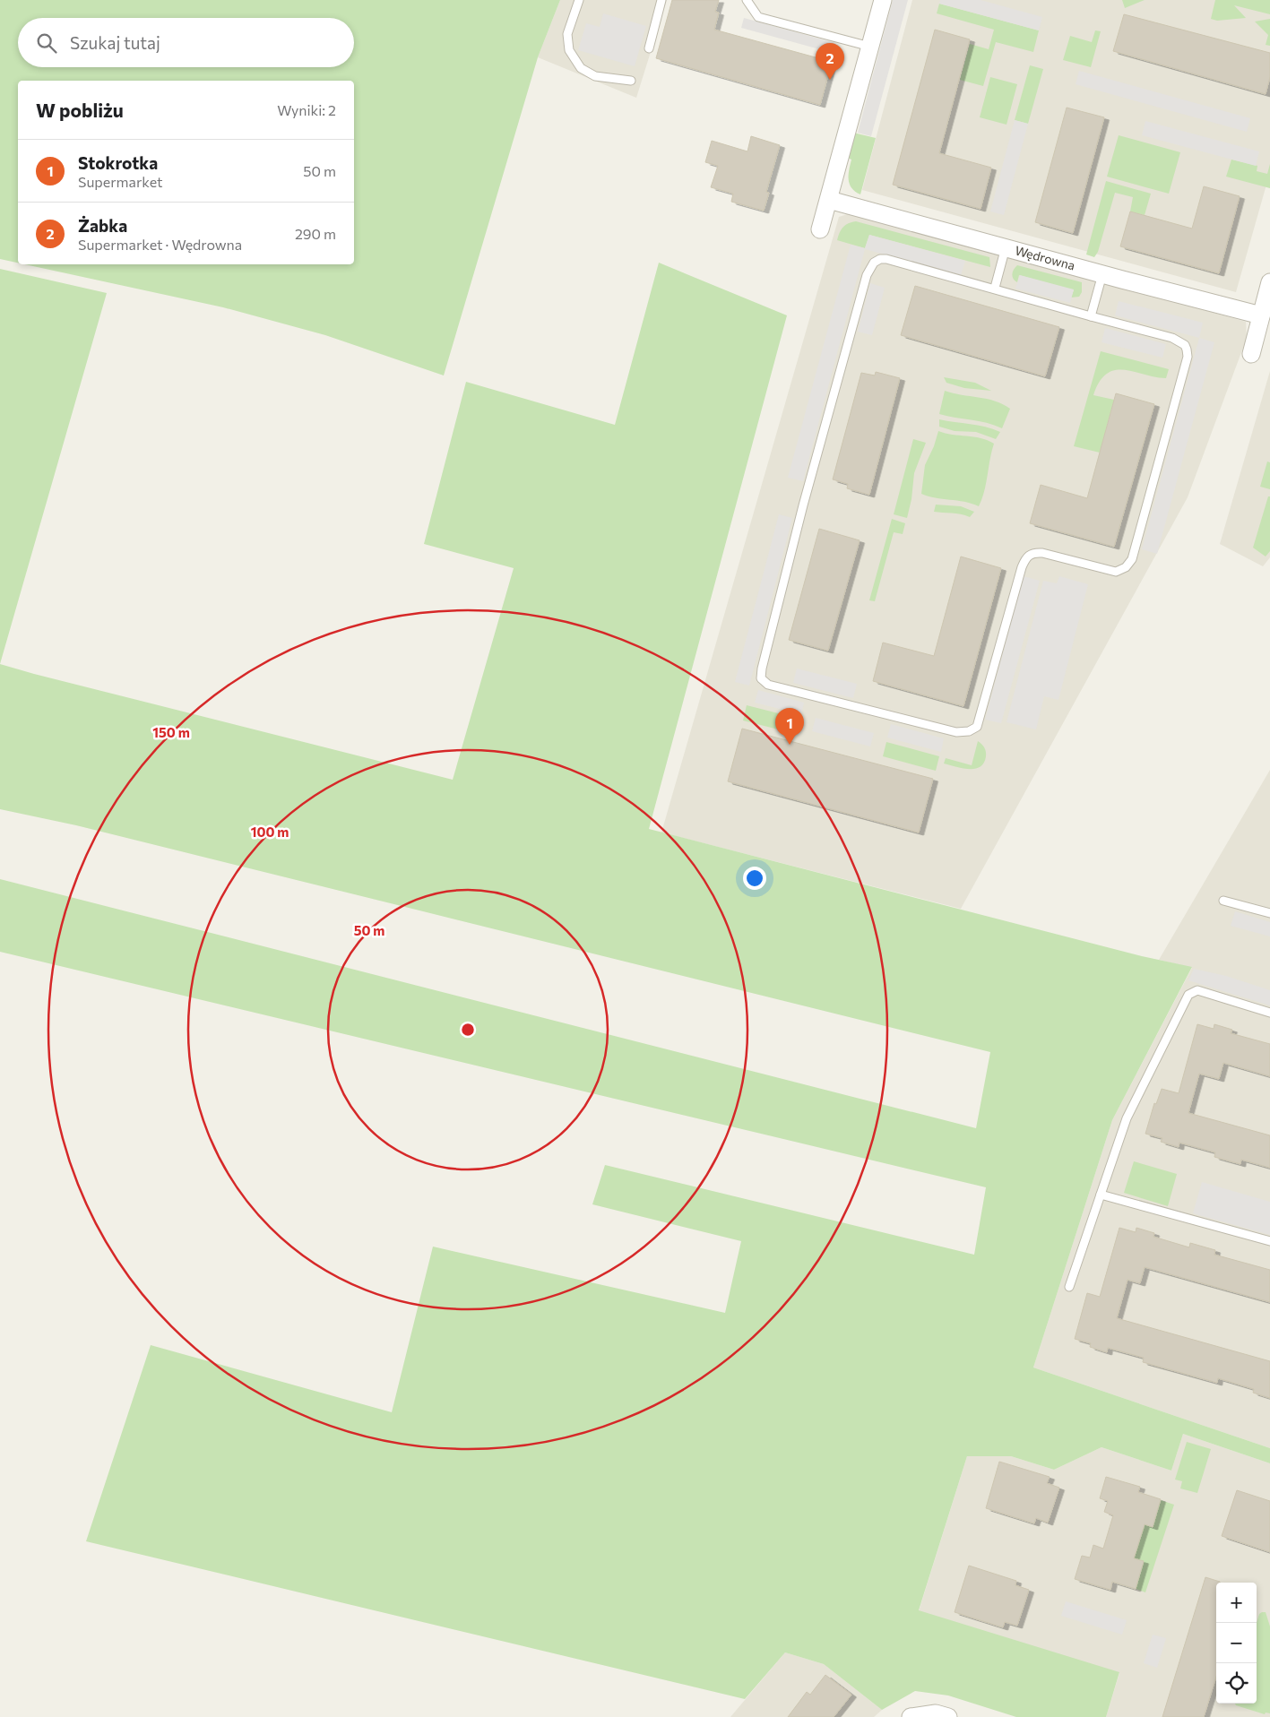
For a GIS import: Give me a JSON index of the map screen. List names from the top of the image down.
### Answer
{
  "streets": {
    "street": ["Wędrowna"]
  },
  "page": {
    "search": "Szukaj tutaj",
    "pins": ["2", "1"],
    "heading": ["W pobliżu", "Wyniki: 2"],
    "list": [
      {
        "mark": "1",
        "name": "Stokrotka",
        "note": "Supermarket",
        "value": "50 m"
      },
      {
        "mark": "2",
        "name": "Żabka",
        "note": "Supermarket · Wędrowna",
        "value": "290 m"
      }
    ],
    "map_buttons": ["+", "−"]
  },
  "rings": ["150 m", "100 m", "50 m"]
}
